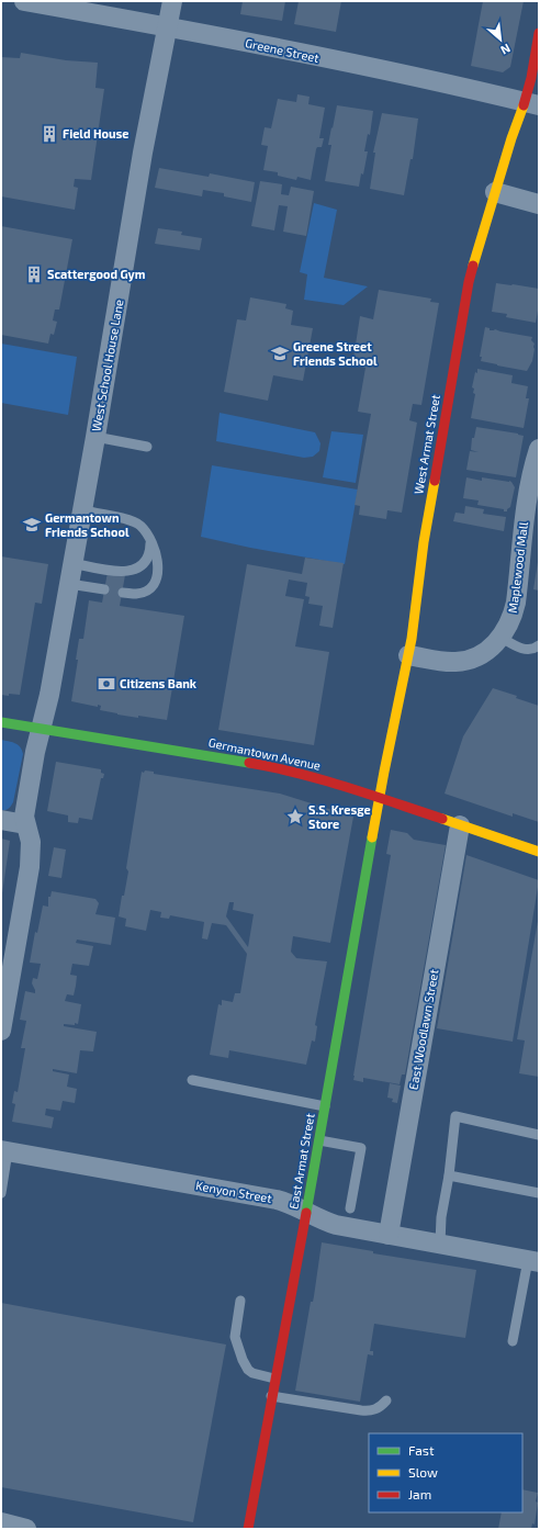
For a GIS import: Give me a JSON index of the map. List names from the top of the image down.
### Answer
{
  "streets": {
    "street": [
      "Greene Street",
      "West School House Lane",
      "West Armat Street",
      "Maplewood Mall",
      "Germantown Avenue",
      "East Woodlawn Street",
      "East Armat Street",
      "Kenyon Street"
    ]
  },
  "crossings": [
    ["Greene Street", "West School House Lane"],
    ["Greene Street", "West Armat Street"],
    ["West School House Lane", "Germantown Avenue"],
    ["West Armat Street", "Maplewood Mall"],
    ["West Armat Street", "Germantown Avenue"],
    ["West Armat Street", "East Armat Street"],
    ["Germantown Avenue", "East Woodlawn Street"],
    ["Germantown Avenue", "East Armat Street"],
    ["East Woodlawn Street", "Kenyon Street"],
    ["East Armat Street", "Kenyon Street"]
  ],
  "places": {
    "building": ["Field House", "Scattergood Gym"],
    "school or university": ["Greene Street Friends School", "Germantown Friends School"],
    "bank": ["Citizens Bank"],
    "place": ["S.S. Kresge Store"]
  },
  "legend": ["Fast", "Slow", "Jam"],
  "north": "bottom right"
}
